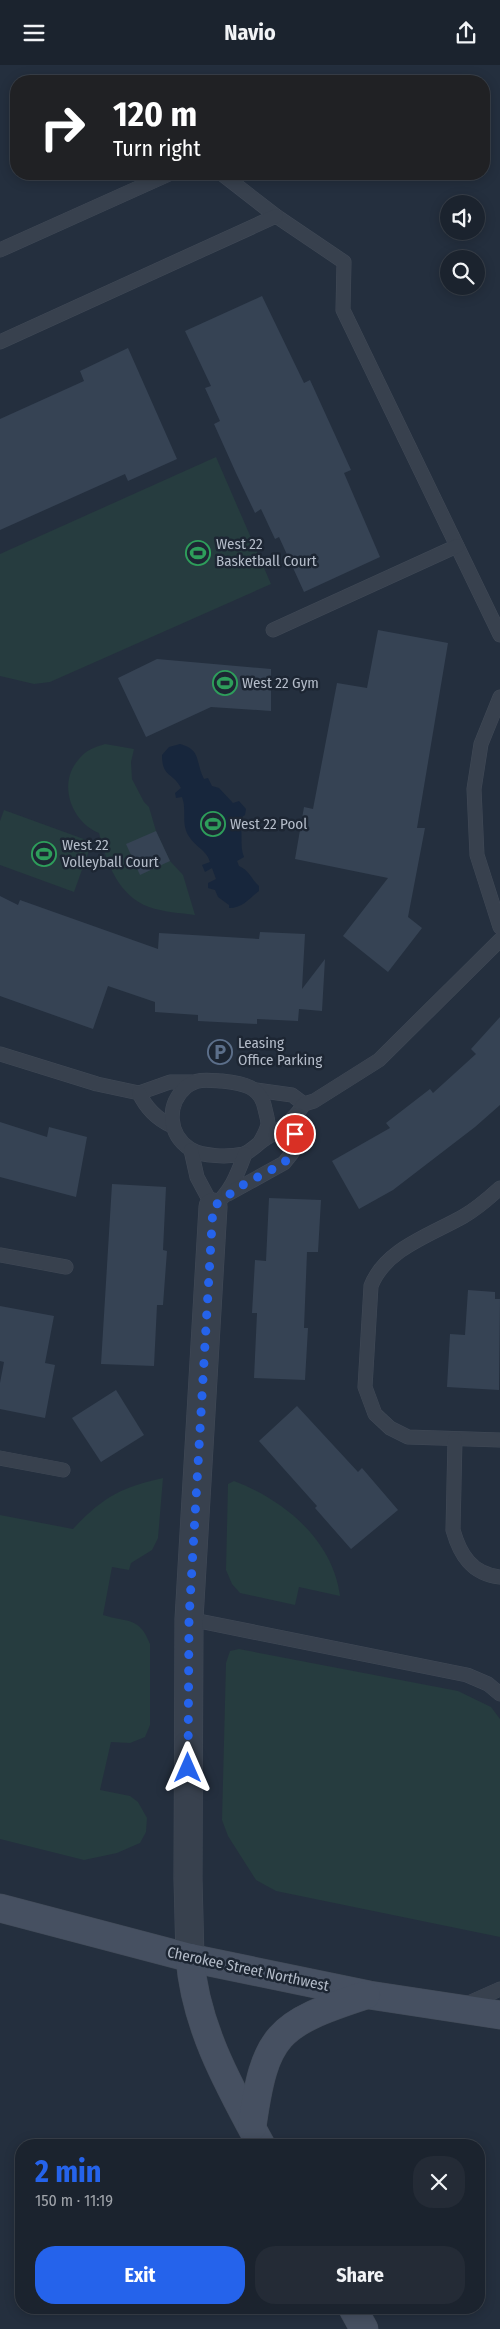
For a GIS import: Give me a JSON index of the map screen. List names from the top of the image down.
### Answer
{
  "streets": {
    "main road": ["Cherokee Street Northwest"]
  },
  "places": {
    "sports": [
      "West 22 Basketball Court",
      "West 22 Gym",
      "West 22 Pool",
      "West 22 Volleyball Court"
    ],
    "parking": ["Leasing Office Parking"]
  },
  "page": {
    "header": "Navio",
    "turn": ["120 m", "Turn right"],
    "heading": ["2 min", "150 m · 11:19"],
    "buttons": ["Exit", "Share"]
  }
}
